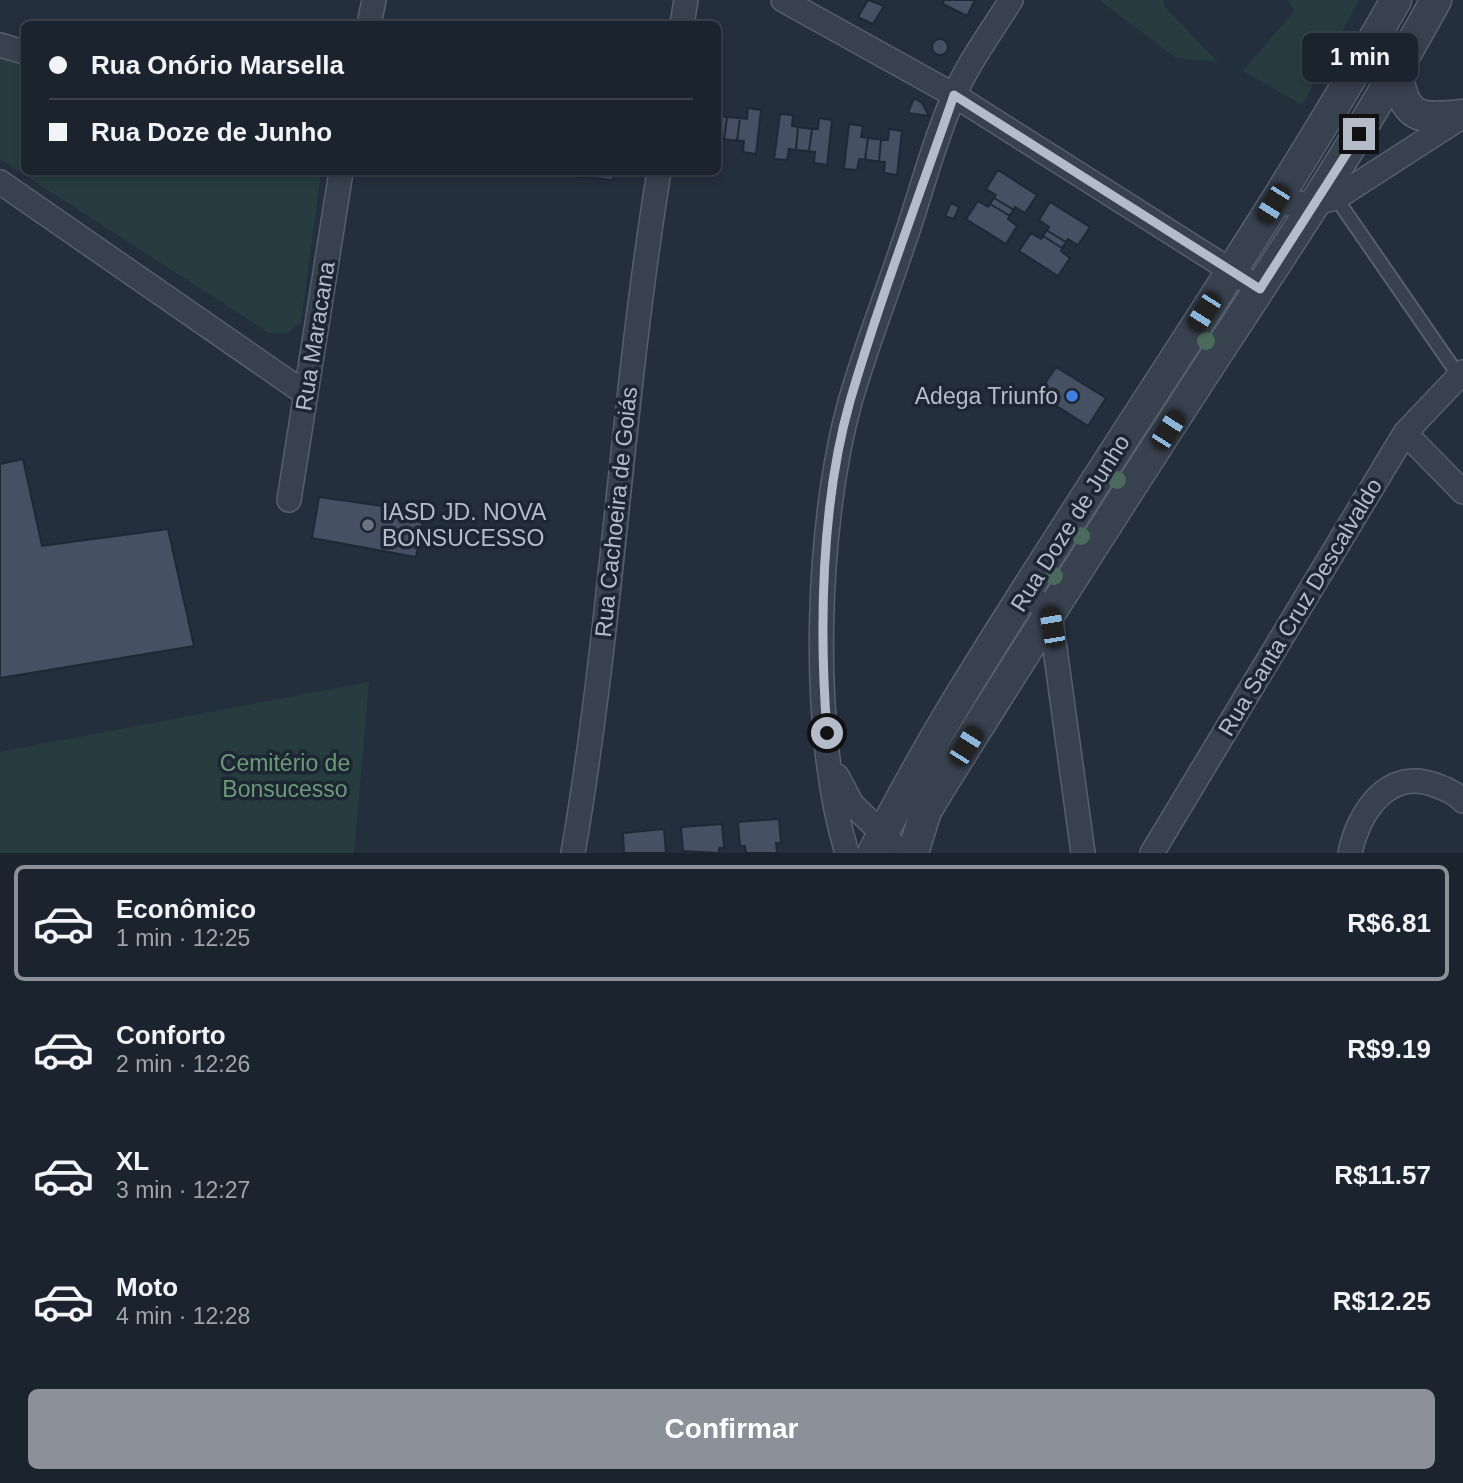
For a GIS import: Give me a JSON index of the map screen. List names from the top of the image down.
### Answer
{
  "streets": {
    "street": [
      "Rua Maracana",
      "Rua Cachoeira de Goiás",
      "Rua Doze de Junho",
      "Rua Santa Cruz Descalvaldo"
    ]
  },
  "parks": ["Cemitério de Bonsucesso"],
  "places": ["Adega Triunfo", "IASD JD. NOVA BONSUCESSO"],
  "page": {
    "banner": ["Rua Onório Marsella", "Rua Doze de Junho"],
    "bubble": "1 min",
    "list": [
      {
        "name": "Econômico",
        "note": "1 min · 12:25",
        "value": "R$6.81"
      },
      {
        "name": "Conforto",
        "note": "2 min · 12:26",
        "value": "R$9.19"
      },
      {
        "name": "XL",
        "note": "3 min · 12:27",
        "value": "R$11.57"
      },
      {
        "name": "Moto",
        "note": "4 min · 12:28",
        "value": "R$12.25"
      }
    ],
    "buttons": "Confirmar"
  }
}
